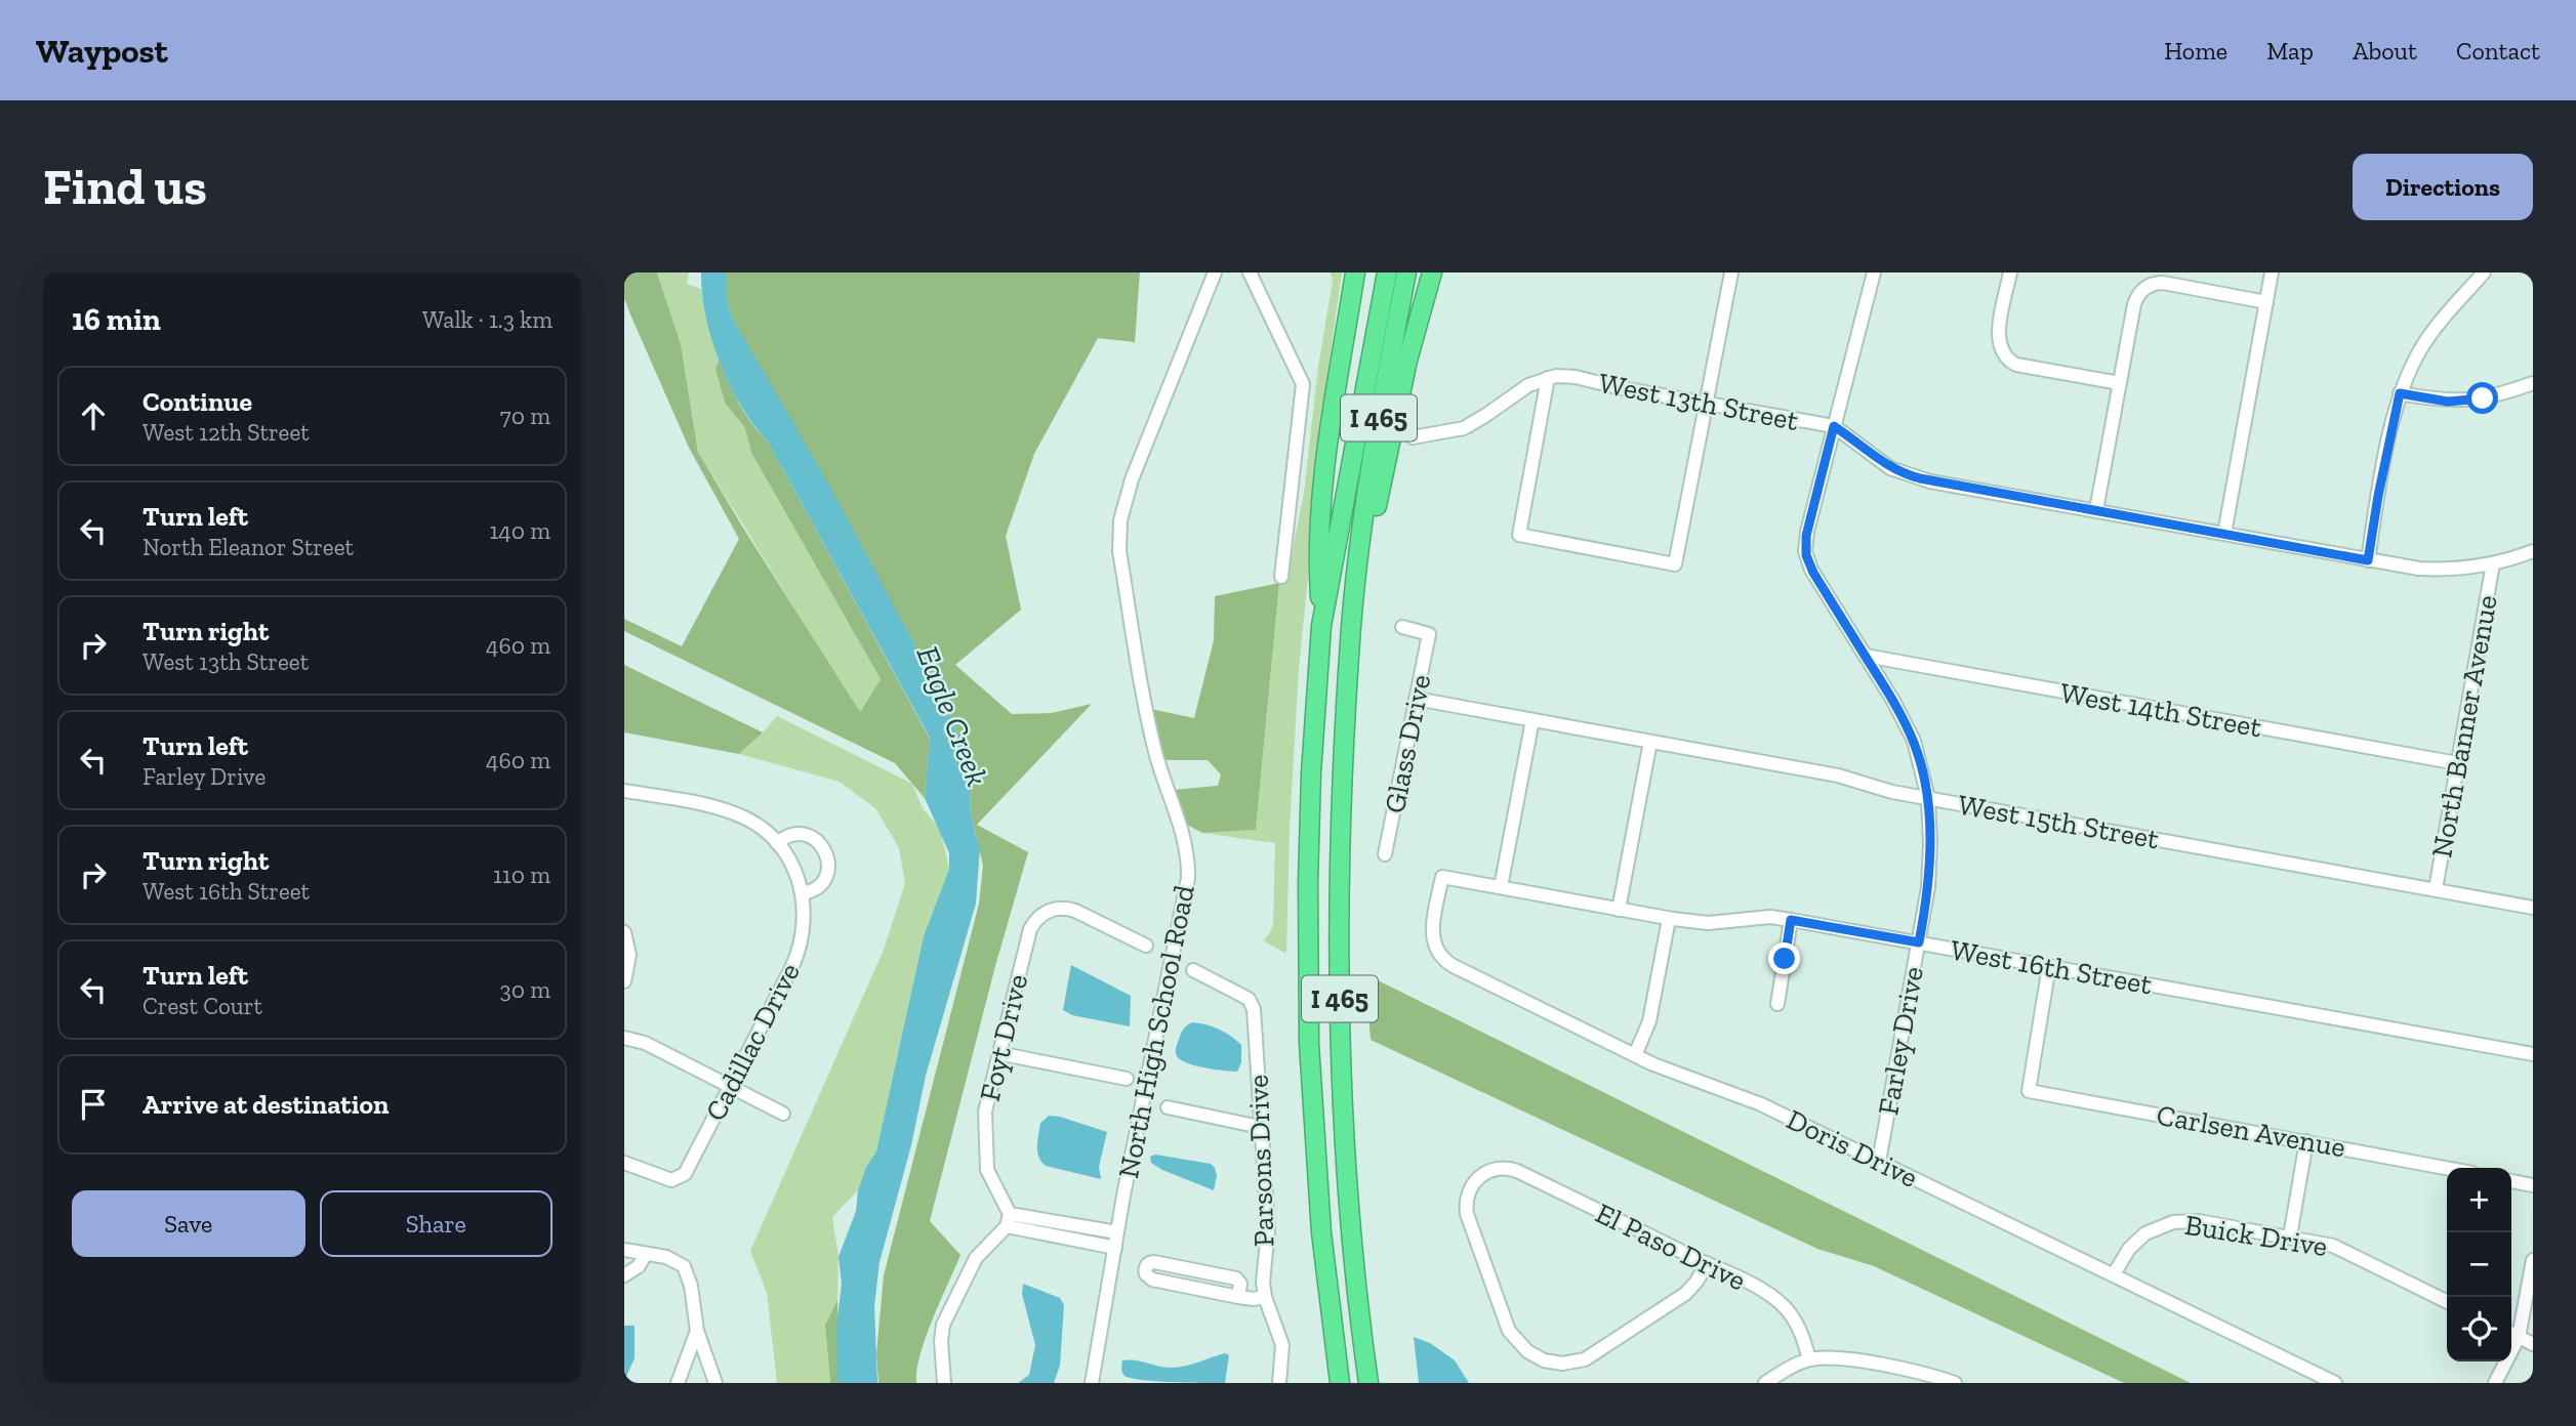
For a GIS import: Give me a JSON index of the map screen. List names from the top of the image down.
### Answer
{
  "streets": {
    "highway": ["I 465"],
    "street": [
      "West 13th Street",
      "West 14th Street",
      "North Banner Avenue",
      "Glass Drive",
      "West 15th Street",
      "West 16th Street",
      "North High School Road",
      "Foyt Drive",
      "Farley Drive",
      "Cadillac Drive",
      "Carlsen Avenue",
      "Doris Drive",
      "Parsons Drive",
      "Buick Drive",
      "El Paso Drive"
    ]
  },
  "crossings": [
    ["West 13th Street", "North Banner Avenue"],
    ["West 13th Street", "Farley Drive"],
    ["West 14th Street", "North Banner Avenue"],
    ["West 14th Street", "Farley Drive"],
    ["North Banner Avenue", "West 15th Street"],
    ["Glass Drive", "West 15th Street"],
    ["West 15th Street", "Farley Drive"],
    ["West 16th Street", "Farley Drive"],
    ["West 16th Street", "Carlsen Avenue"],
    ["West 16th Street", "Doris Drive"],
    ["Farley Drive", "Doris Drive"],
    ["Doris Drive", "Buick Drive"]
  ],
  "water": ["Eagle Creek"],
  "page": {
    "header": "Waypost",
    "nav": [
      "Home",
      "Map",
      "About",
      "Contact"
    ],
    "buttons": [
      "Directions",
      ["Save", "Share"]
    ],
    "title": "Find us",
    "heading": ["16 min", "Walk · 1.3 km"],
    "list": [
      ["Continue", "West 12th Street", "70 m"],
      ["Turn left", "North Eleanor Street", "140 m"],
      ["Turn right", "West 13th Street", "460 m"],
      ["Turn left", "Farley Drive", "460 m"],
      ["Turn right", "West 16th Street", "110 m"],
      ["Turn left", "Crest Court", "30 m"],
      "Arrive at destination"
    ],
    "map_buttons": ["+", "−"]
  }
}
